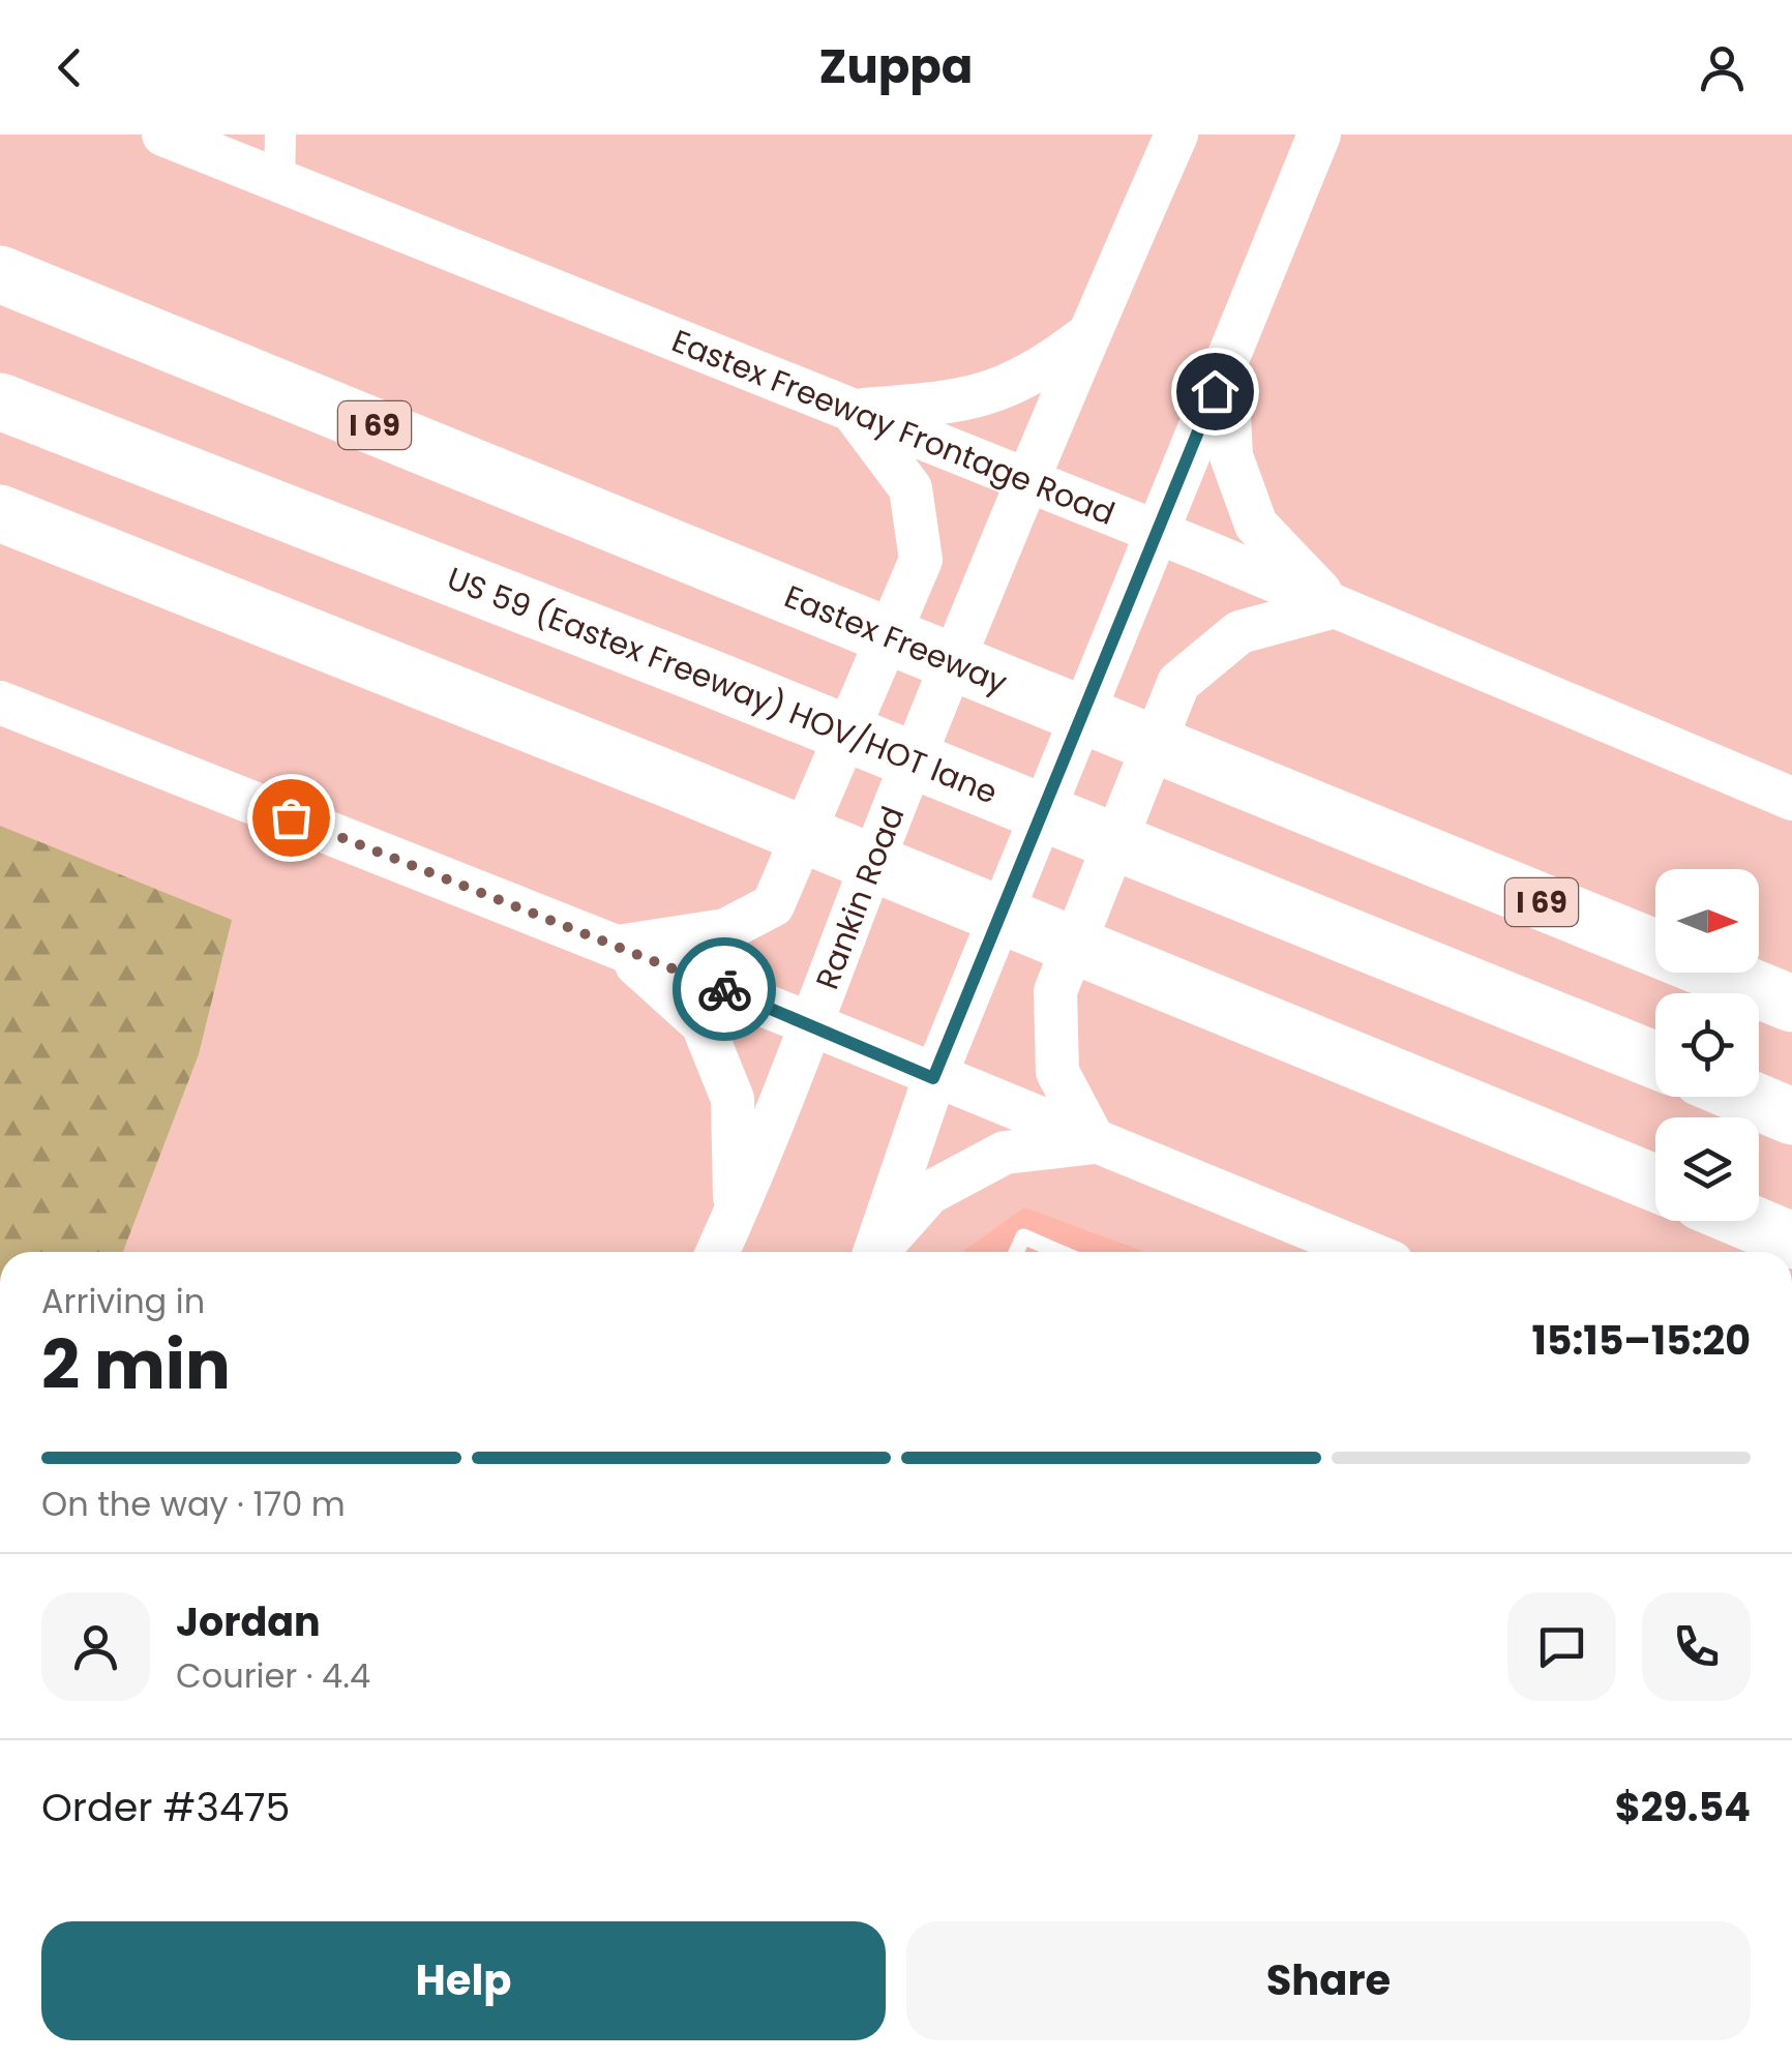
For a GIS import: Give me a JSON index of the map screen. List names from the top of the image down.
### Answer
{
  "streets": {
    "highway": ["I 69", "Eastex Freeway", "US 59 (Eastex Freeway) HOV/HOT lane"],
    "main road": ["Eastex Freeway Frontage Road", "Rankin Road"]
  },
  "crossings": [
    ["Eastex Freeway Frontage Road", "Rankin Road"]
  ],
  "north": "right",
  "page": {
    "header": "Zuppa",
    "heading": ["2 min", "Arriving in", "15:15–15:20"],
    "panel": [
      "Jordan",
      "Courier · 4.4",
      "Order #3475",
      "$29.54"
    ],
    "bar": "On the way · 170 m",
    "buttons": ["Help", "Share"]
  }
}
